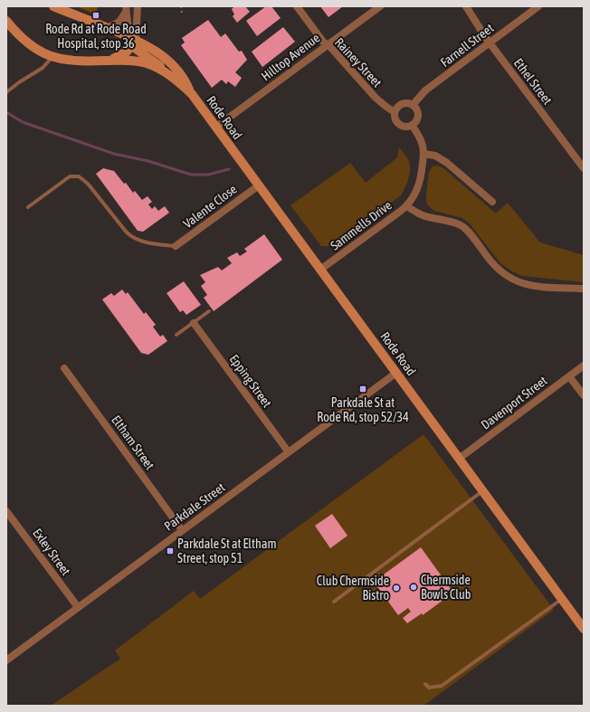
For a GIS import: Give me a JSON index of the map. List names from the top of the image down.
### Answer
{
  "streets": {
    "main road": ["Rode Road"],
    "street": [
      "Farnell Street",
      "Hilltop Avenue",
      "Rainey Street",
      "Ethel Street",
      "Valente Close",
      "Sammells Drive",
      "Epping Street",
      "Davenport Street",
      "Eltham Street",
      "Parkdale Street",
      "Exley Street"
    ]
  },
  "crossings": [
    ["Farnell Street", "Rainey Street"],
    ["Farnell Street", "Ethel Street"],
    ["Hilltop Avenue", "Rainey Street"],
    ["Hilltop Avenue", "Rode Road"],
    ["Rode Road", "Valente Close"],
    ["Rode Road", "Sammells Drive"],
    ["Rode Road", "Davenport Street"],
    ["Rode Road", "Parkdale Street"],
    ["Epping Street", "Parkdale Street"],
    ["Eltham Street", "Parkdale Street"],
    ["Parkdale Street", "Exley Street"]
  ],
  "places": {
    "transit": ["Rode Rd at Rode Road Hospital, stop 36", "Parkdale St at Rode Rd, stop 52/34", "Parkdale St at Eltham Street, stop 51"],
    "other": ["Chermside Bowls Club", "Club Chermside Bistro"]
  }
}
